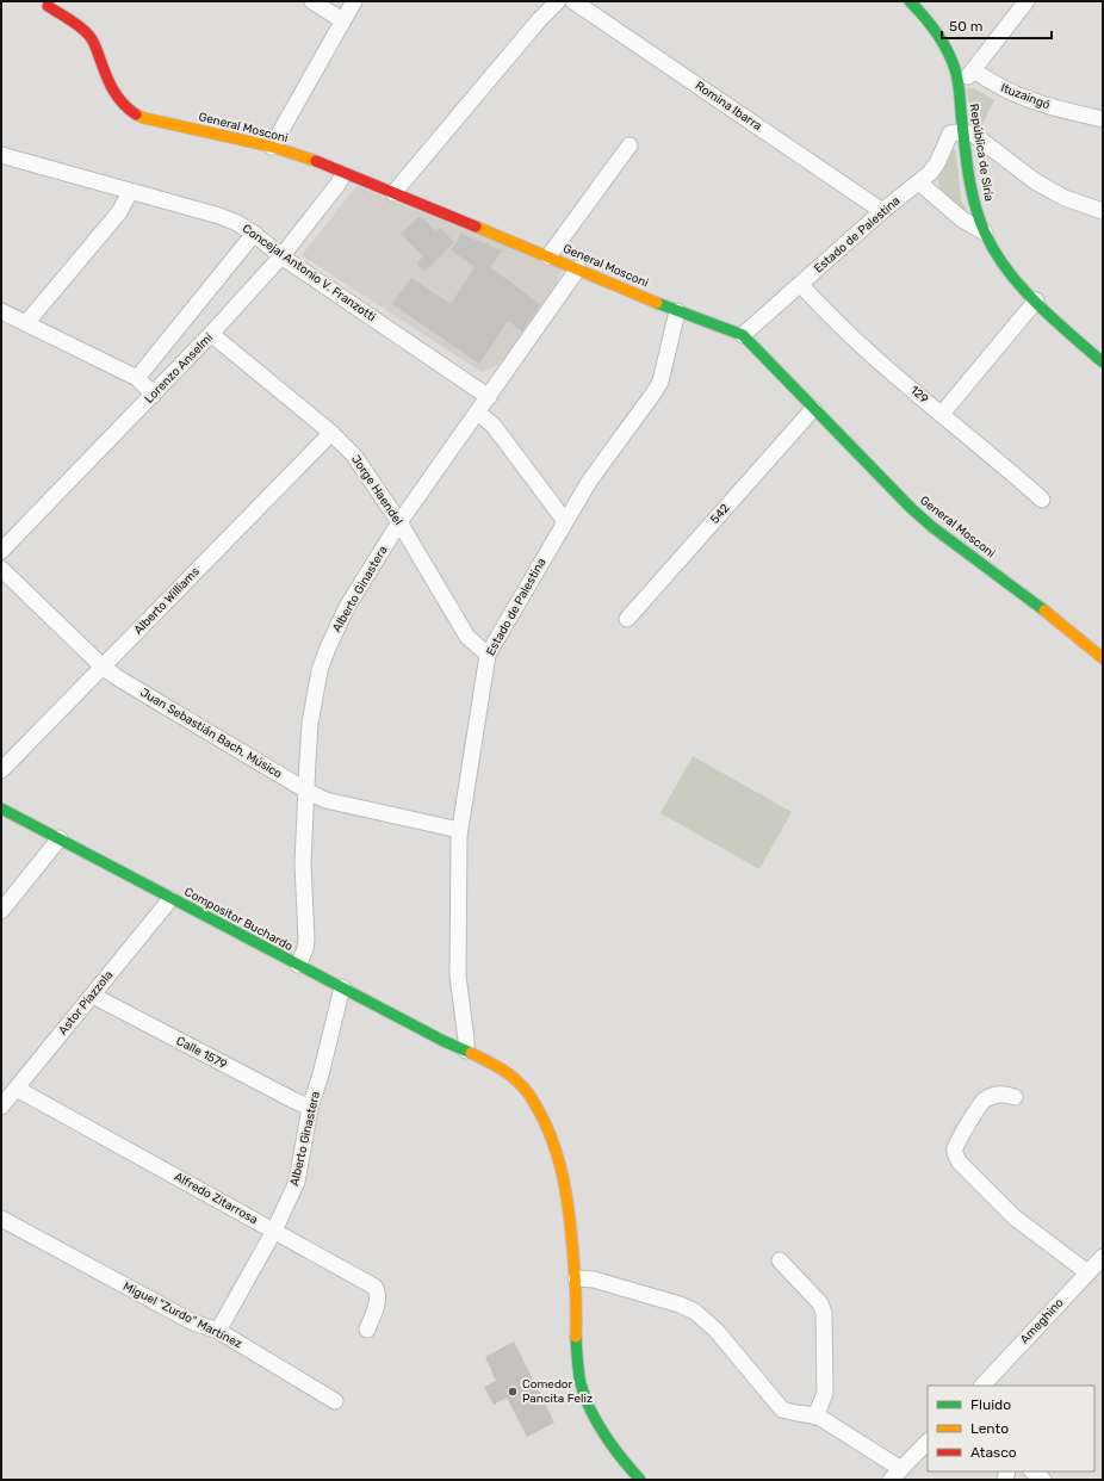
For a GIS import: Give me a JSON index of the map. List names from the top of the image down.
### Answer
{
  "streets": {
    "street": [
      "Ituzaingó",
      "Romina Ibarra",
      "General Mosconi",
      "República de Siria",
      "Estado de Palestina",
      "Concejal Antonio V. Franzotti",
      "Lorenzo Anselmi",
      "129",
      "Jorge Haendel",
      "542",
      "Alberto Ginastera",
      "Alberto Williams",
      "Juan Sebastián Bach, Músico",
      "Compositor Buchardo",
      "Astor Piazzola",
      "Calle 1579",
      "Alfredo Zitarrosa",
      "Miguel \"Zurdo\" Martínez",
      "Ameghino"
    ]
  },
  "crossings": [
    ["Romina Ibarra", "Estado de Palestina"],
    ["General Mosconi", "Estado de Palestina"],
    ["General Mosconi", "Lorenzo Anselmi"],
    ["General Mosconi", "542"],
    ["General Mosconi", "Alberto Ginastera"],
    ["República de Siria", "Estado de Palestina"],
    ["Estado de Palestina", "129"],
    ["Estado de Palestina", "Jorge Haendel"],
    ["Estado de Palestina", "Juan Sebastián Bach, Músico"],
    ["Estado de Palestina", "Compositor Buchardo"],
    ["Concejal Antonio V. Franzotti", "Lorenzo Anselmi"],
    ["Concejal Antonio V. Franzotti", "Alberto Ginastera"],
    ["Lorenzo Anselmi", "Jorge Haendel"],
    ["Jorge Haendel", "Alberto Ginastera"],
    ["Jorge Haendel", "Alberto Williams"],
    ["Alberto Ginastera", "Juan Sebastián Bach, Músico"],
    ["Alberto Ginastera", "Compositor Buchardo"],
    ["Alberto Ginastera", "Calle 1579"],
    ["Alberto Ginastera", "Alfredo Zitarrosa"],
    ["Alberto Ginastera", "Miguel \"Zurdo\" Martínez"],
    ["Alberto Williams", "Juan Sebastián Bach, Músico"],
    ["Compositor Buchardo", "Astor Piazzola"],
    ["Astor Piazzola", "Calle 1579"],
    ["Astor Piazzola", "Alfredo Zitarrosa"]
  ],
  "places": ["Comedor Pancita Feliz"],
  "legend": ["Fluido", "Lento", "Atasco"],
  "scale_bar": "50 m"
}
